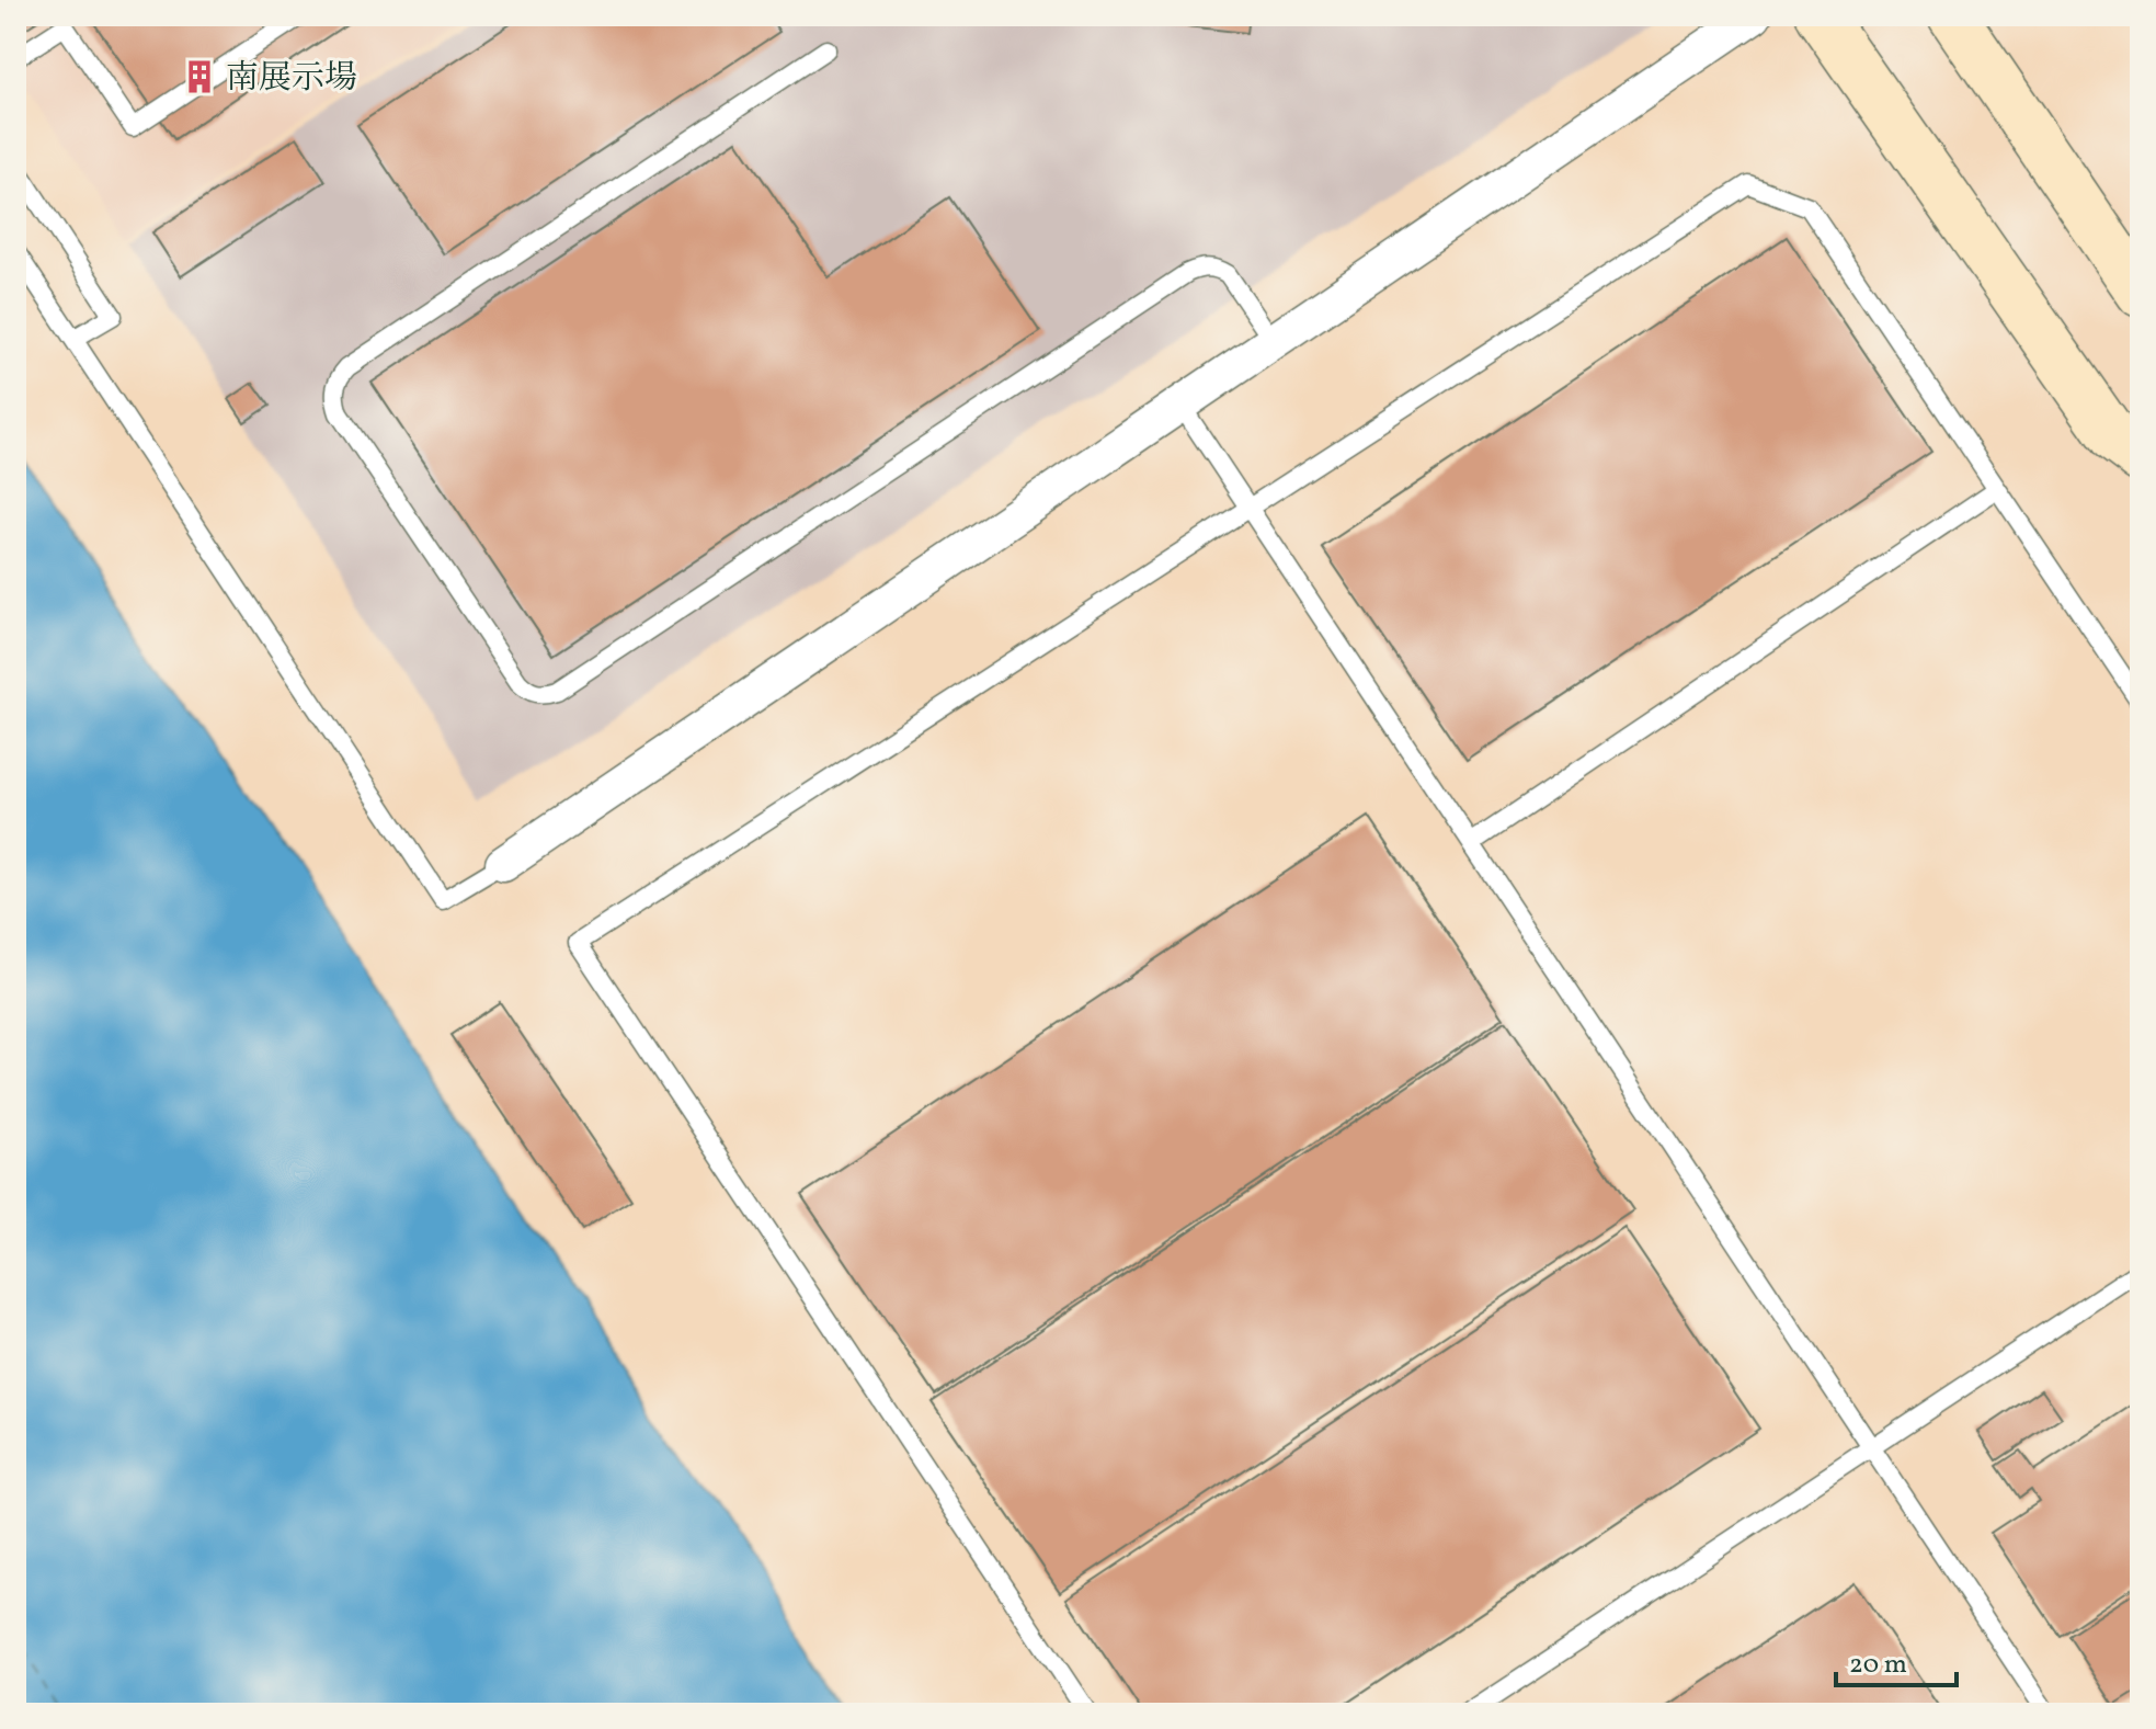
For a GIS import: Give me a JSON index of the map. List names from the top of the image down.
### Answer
{
  "places": {
    "building": ["南展示場"]
  },
  "scale_bar": "20 m"
}
